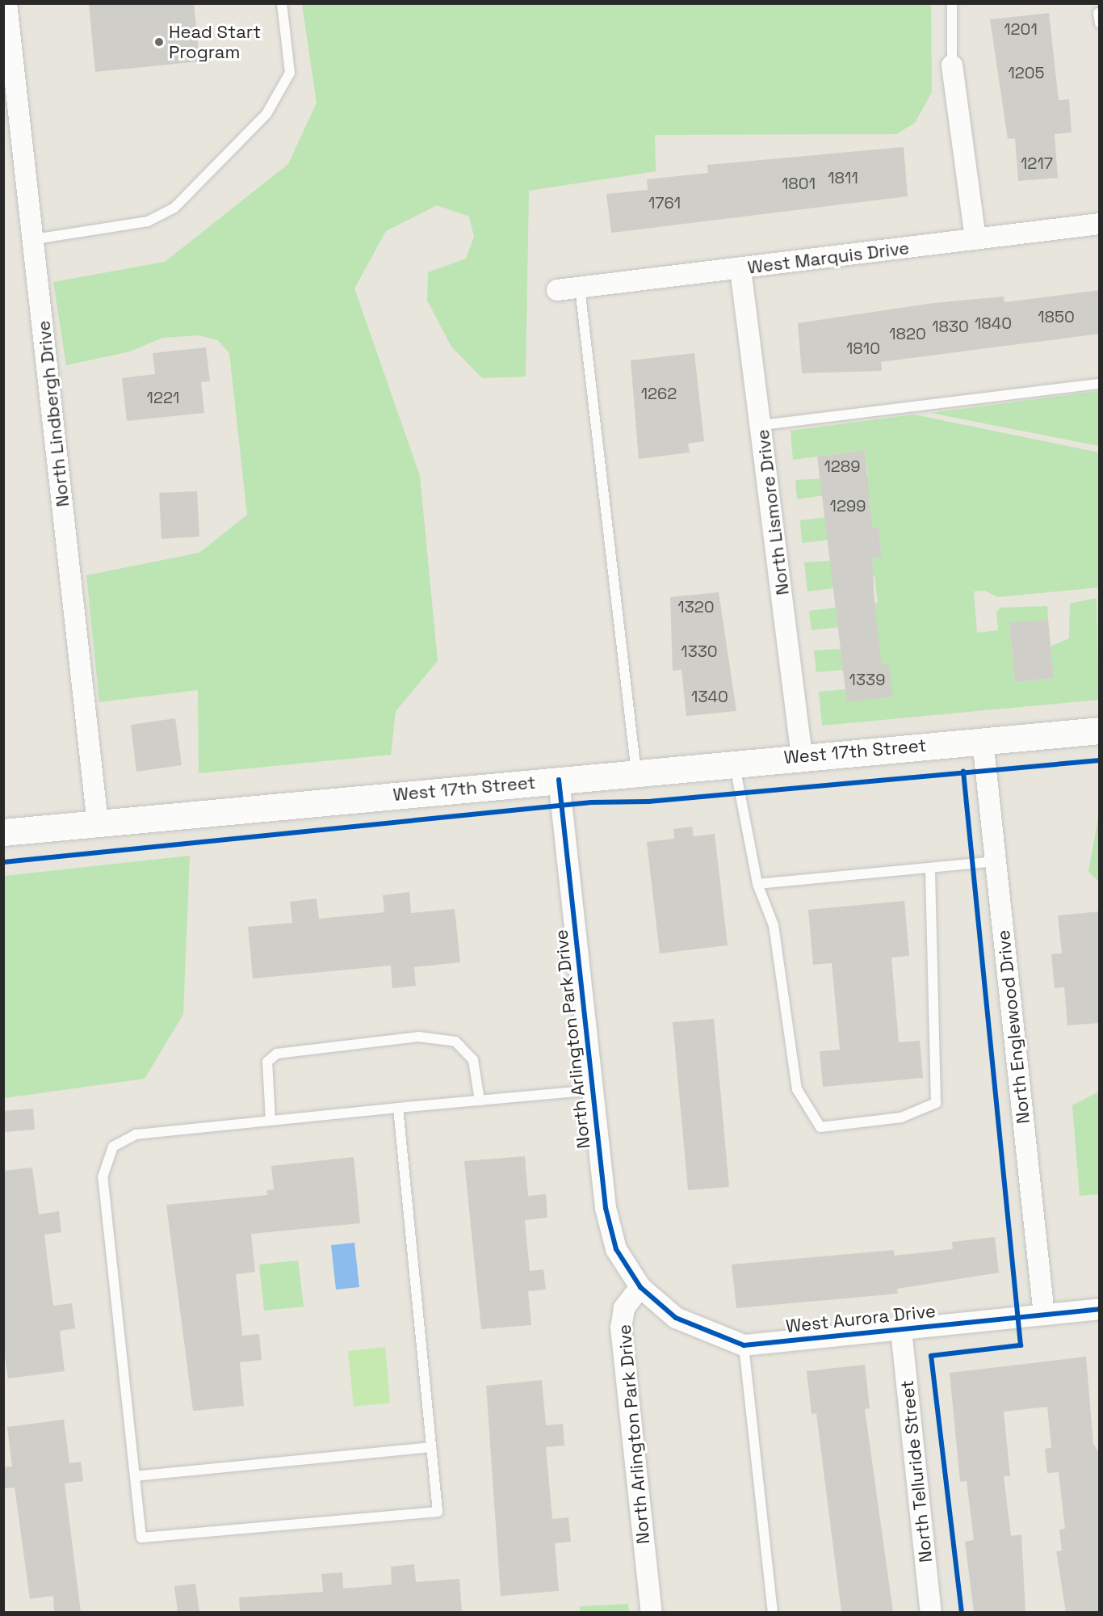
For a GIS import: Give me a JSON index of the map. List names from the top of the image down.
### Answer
{
  "streets": {
    "main road": ["West 17th Street"],
    "street": [
      "West Marquis Drive",
      "North Lindbergh Drive",
      "North Lismore Drive",
      "North Englewood Drive",
      "North Arlington Park Drive",
      "West Aurora Drive",
      "North Telluride Street"
    ]
  },
  "crossings": [
    ["West Marquis Drive", "North Lismore Drive"],
    ["North Lindbergh Drive", "West 17th Street"],
    ["North Lismore Drive", "West 17th Street"],
    ["West 17th Street", "North Englewood Drive"],
    ["West 17th Street", "North Arlington Park Drive"],
    ["North Englewood Drive", "West Aurora Drive"],
    ["North Arlington Park Drive", "West Aurora Drive"],
    ["West Aurora Drive", "North Telluride Street"]
  ],
  "places": ["Head Start Program"],
  "house_numbers": [
    "1201",
    "1205",
    "1217",
    "1811",
    "1801",
    "1761",
    "1850",
    "1840",
    "1830",
    "1820",
    "1810",
    "1262",
    "1221",
    "1289",
    "1299",
    "1320",
    "1330",
    "1339",
    "1340"
  ]
}
